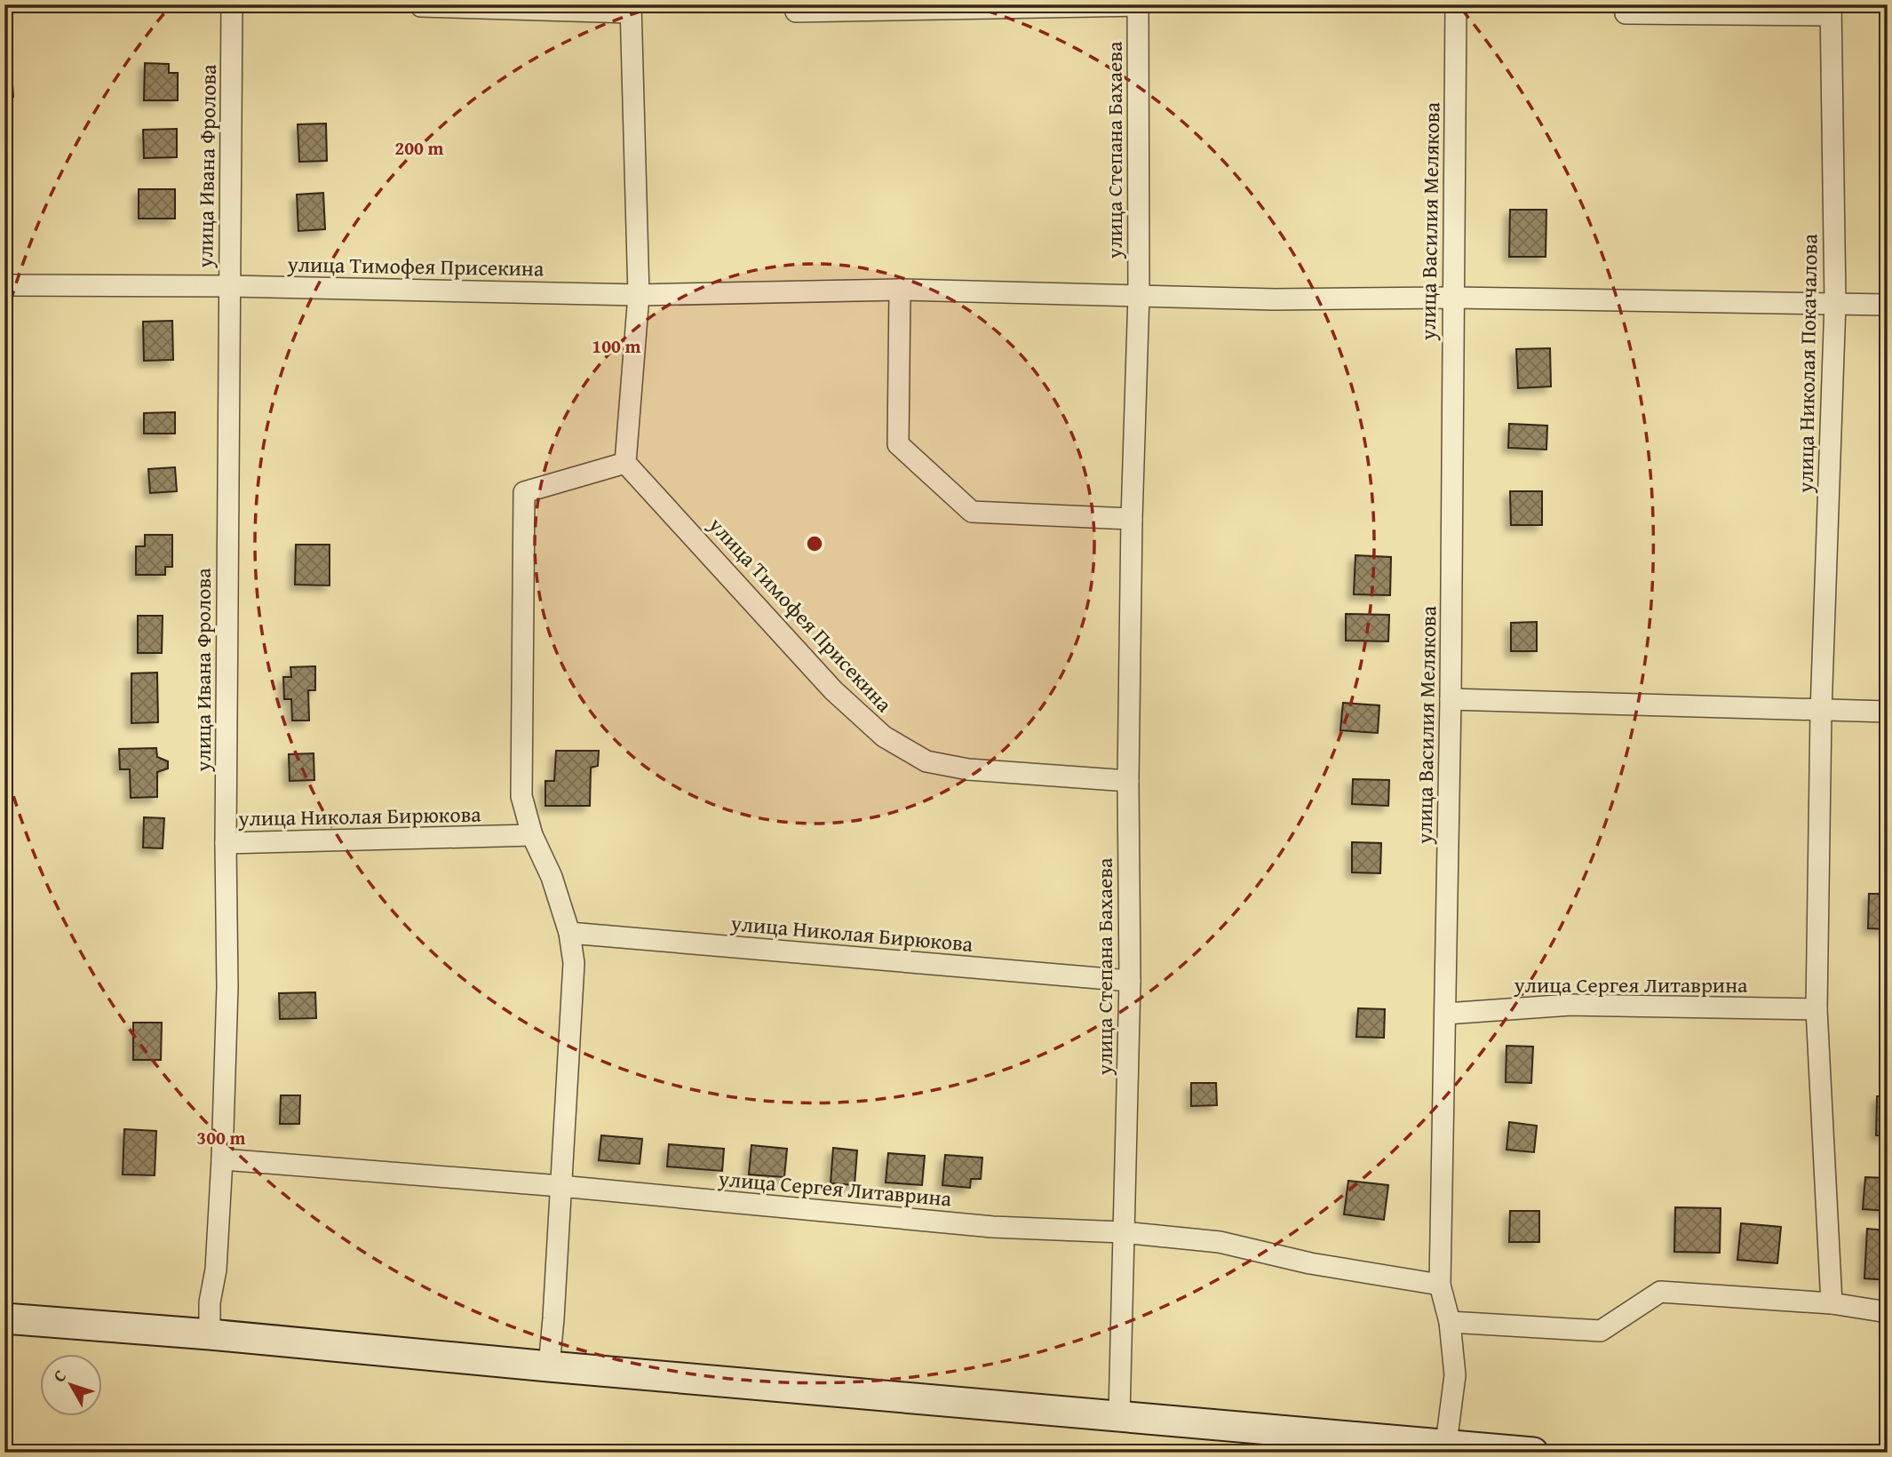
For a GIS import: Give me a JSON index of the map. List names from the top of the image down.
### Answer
{
  "streets": {
    "street": [
      "улица Степана Бахаева",
      "улица Ивана Фролова",
      "улица Василия Мелякова",
      "улица Тимофея Присекина",
      "улица Николая Покачалова",
      "улица Николая Бирюкова",
      "улица Сергея Литаврина"
    ]
  },
  "crossings": [
    ["улица Степана Бахаева", "улица Тимофея Присекина"],
    ["улица Степана Бахаева", "улица Николая Бирюкова"],
    ["улица Степана Бахаева", "улица Сергея Литаврина"],
    ["улица Ивана Фролова", "улица Тимофея Присекина"],
    ["улица Ивана Фролова", "улица Николая Бирюкова"],
    ["улица Ивана Фролова", "улица Сергея Литаврина"],
    ["улица Василия Мелякова", "улица Сергея Литаврина"]
  ],
  "north": "top left",
  "rings": ["200 m", "100 m", "300 m"]
}
